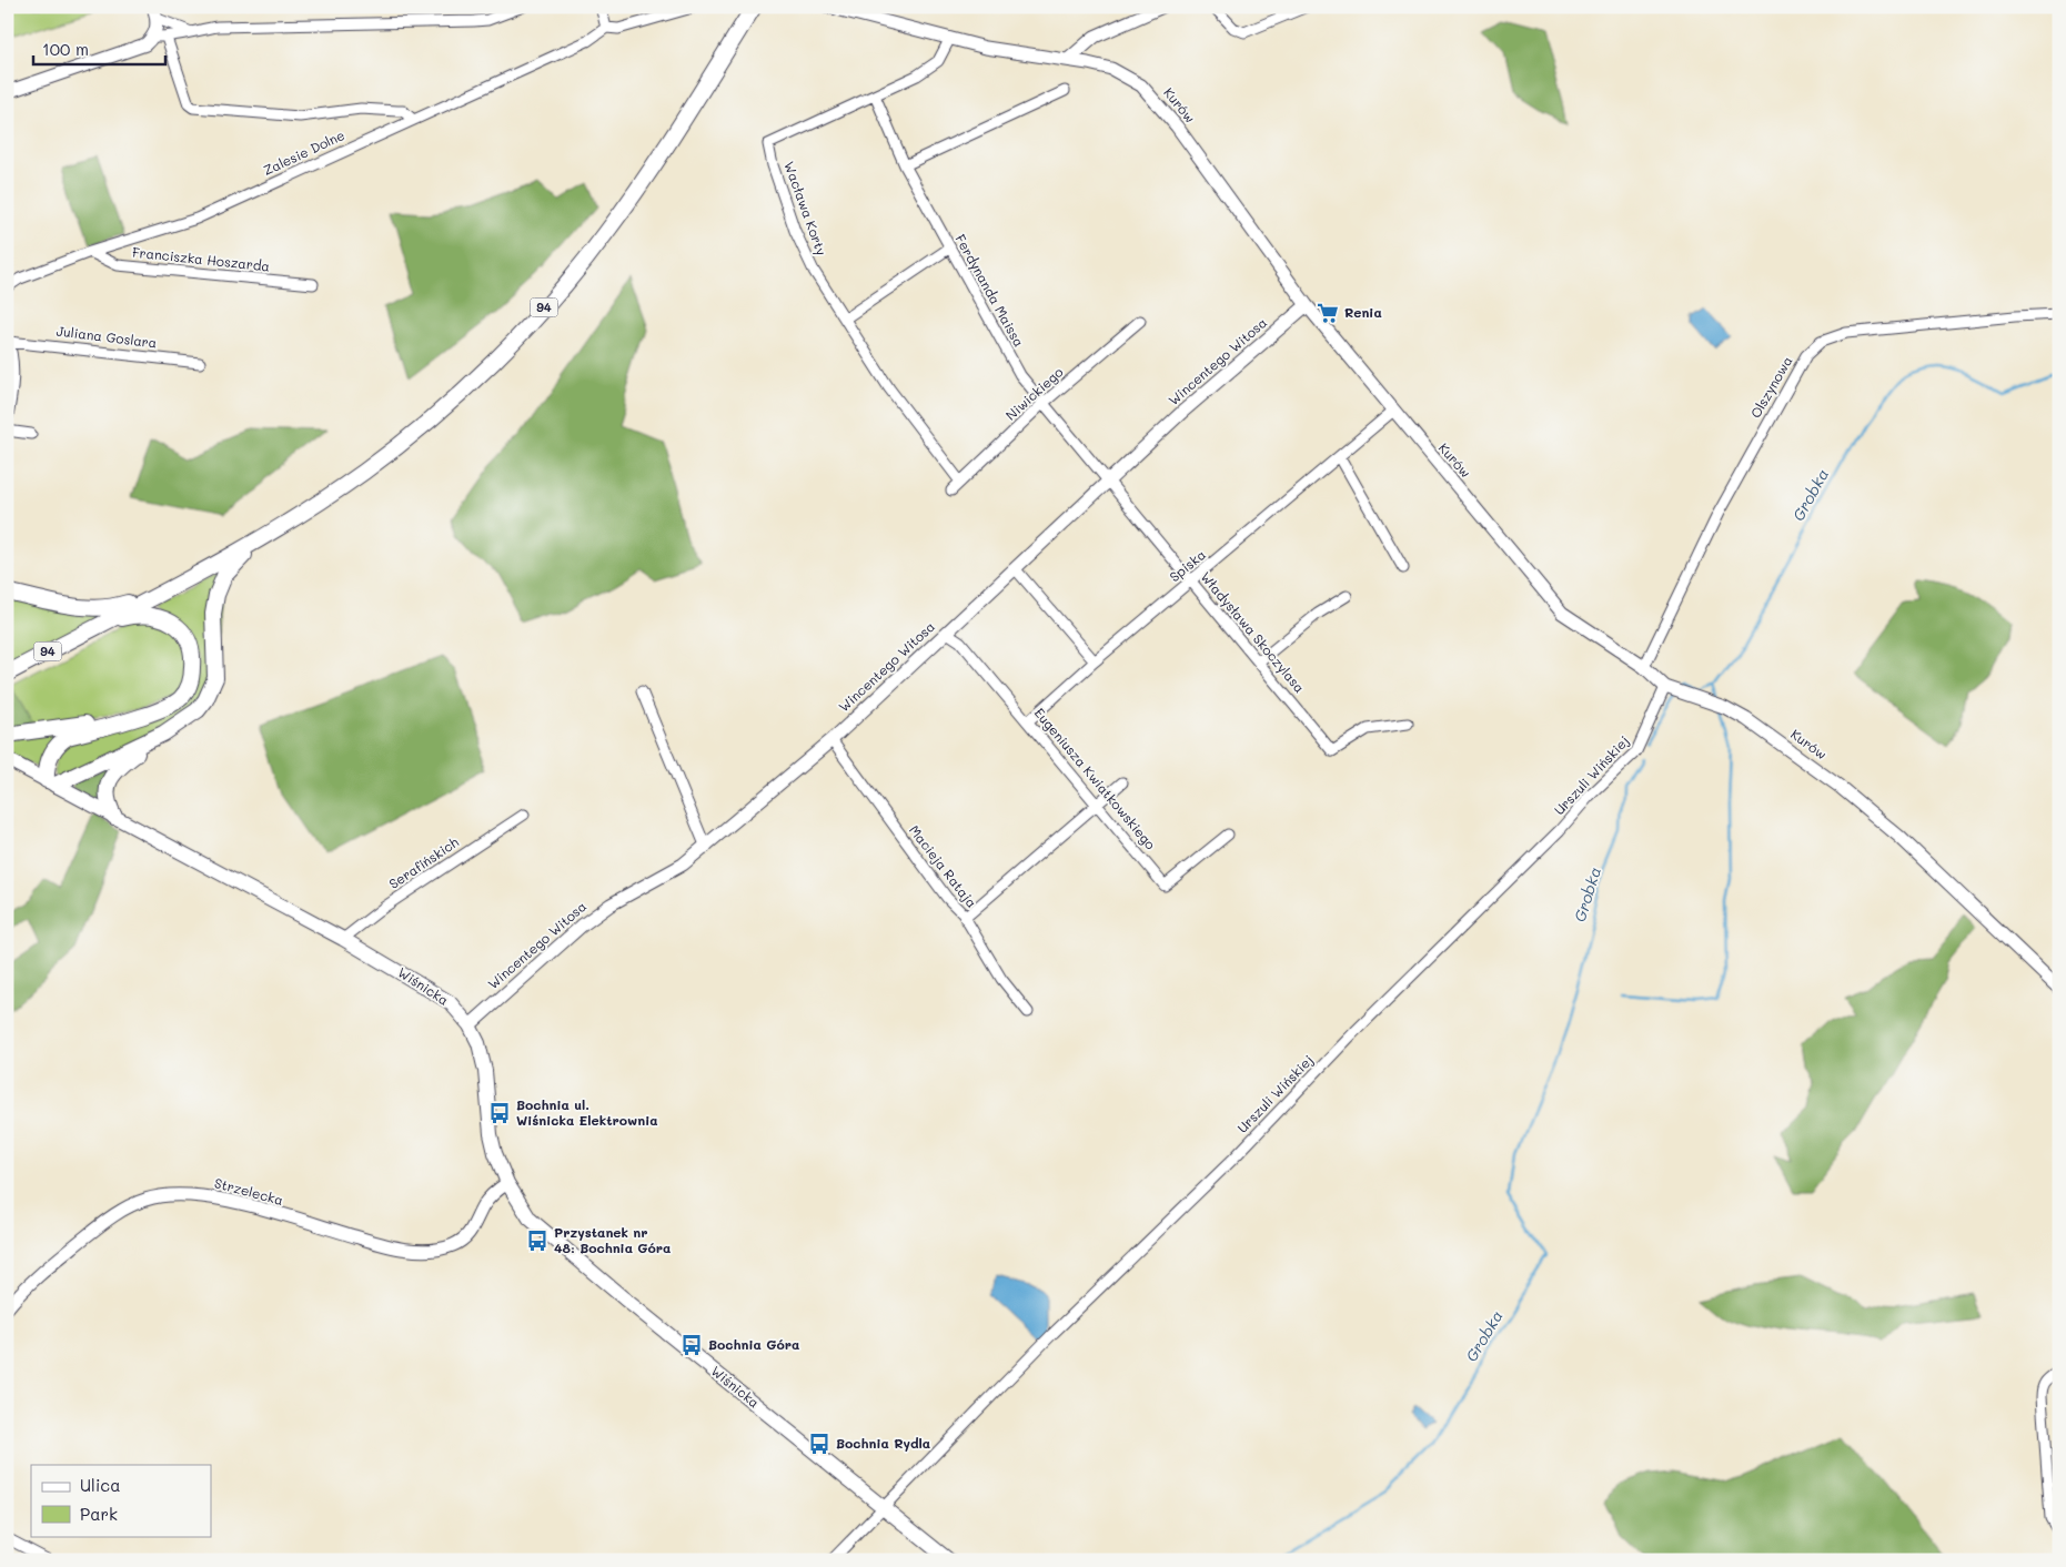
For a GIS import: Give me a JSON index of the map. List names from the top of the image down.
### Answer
{
  "streets": {
    "main road": ["94", "Wiśnicka"],
    "street": [
      "Kurów",
      "Zalesie Dolne",
      "Wacława Korty",
      "Franciszka Hoszarda",
      "Ferdynanda Maissa",
      "Juliana Goslara",
      "Wincentego Witosa",
      "Olszynowa",
      "Niwickiego",
      "Spiska",
      "Władysława Skoczylasa",
      "Urszuli Wińskiej",
      "Eugeniusza Kwiatkowskiego",
      "Serafińskich",
      "Macieja Rataja",
      "Strzelecka"
    ]
  },
  "crossings": [
    ["Kurów", "Wacława Korty"],
    ["Kurów", "Wincentego Witosa"],
    ["Kurów", "Olszynowa"],
    ["Kurów", "Spiska"],
    ["Kurów", "Urszuli Wińskiej"],
    ["Zalesie Dolne", "Franciszka Hoszarda"],
    ["Wacława Korty", "Ferdynanda Maissa"],
    ["Wacława Korty", "Niwickiego"],
    ["Ferdynanda Maissa", "Wincentego Witosa"],
    ["Ferdynanda Maissa", "Niwickiego"],
    ["Ferdynanda Maissa", "Władysława Skoczylasa"],
    ["Wincentego Witosa", "Władysława Skoczylasa"],
    ["Wincentego Witosa", "Eugeniusza Kwiatkowskiego"],
    ["Wincentego Witosa", "Macieja Rataja"],
    ["Wincentego Witosa", "Wiśnicka"],
    ["Spiska", "Władysława Skoczylasa"],
    ["Spiska", "Eugeniusza Kwiatkowskiego"],
    ["Urszuli Wińskiej", "Wiśnicka"],
    ["Serafińskich", "Wiśnicka"],
    ["Wiśnicka", "Strzelecka"]
  ],
  "water": ["Grobka"],
  "places": {
    "supermarket": ["Renia"],
    "bus stop": [
      "Bochnia ul. Wiśnicka Elektrownia",
      "Przystanek nr 48: Bochnia Góra",
      "Bochnia Góra",
      "Bochnia Rydla"
    ]
  },
  "legend": ["Ulica", "Park"],
  "scale_bar": "100 m"
}
